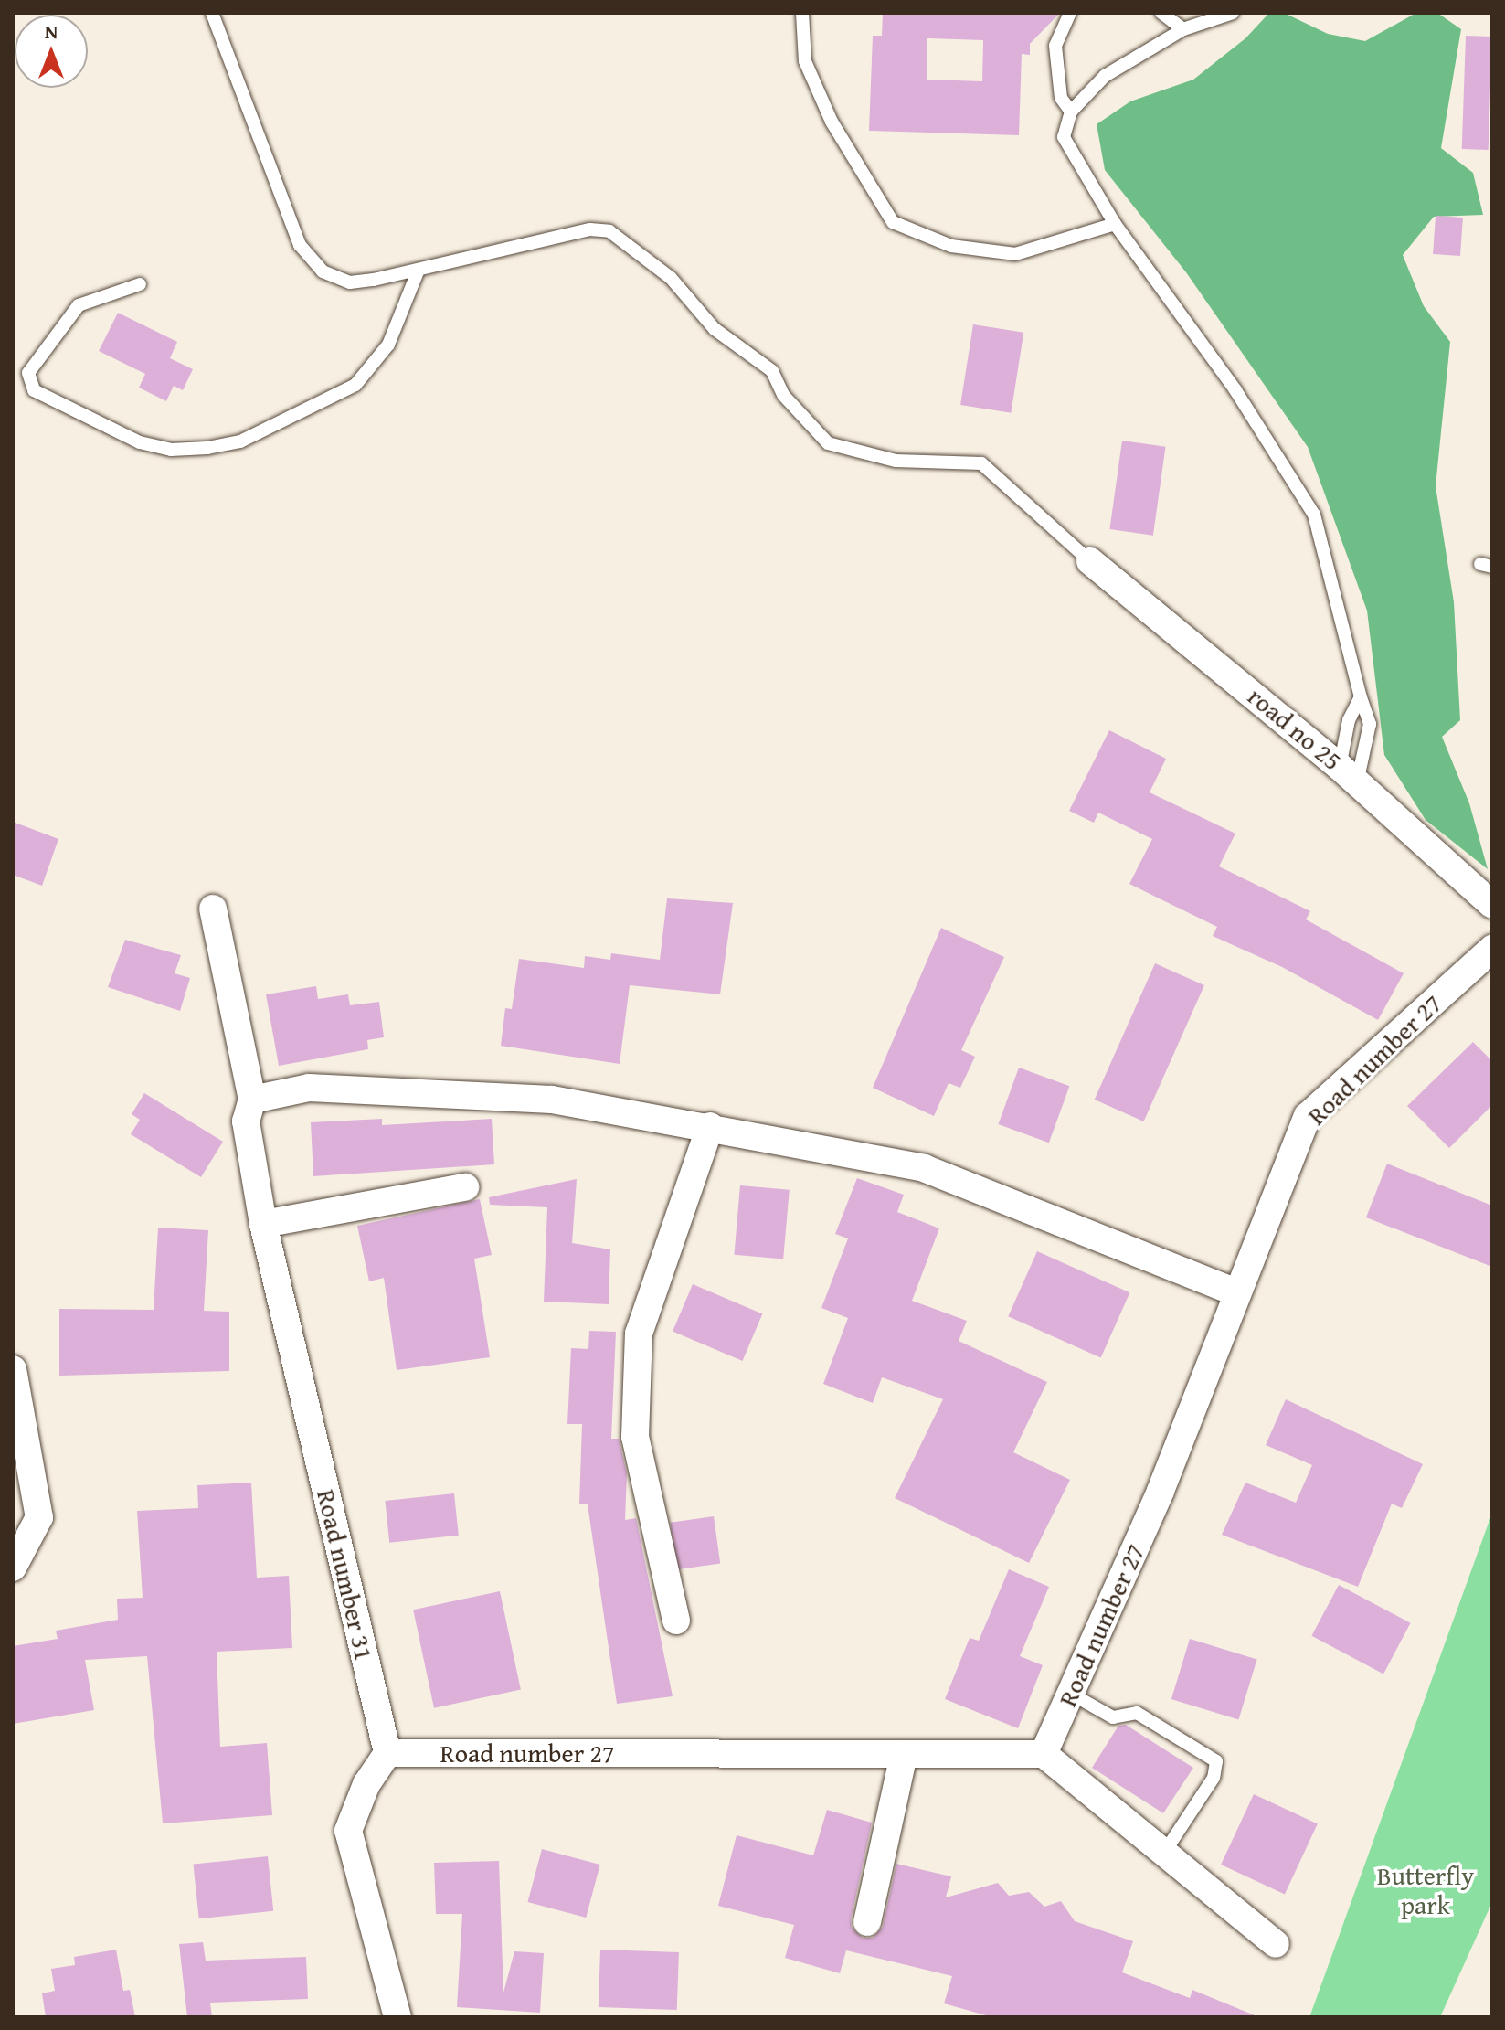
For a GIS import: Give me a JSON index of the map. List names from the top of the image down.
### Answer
{
  "streets": {
    "street": ["road no 25", "Road number 27", "Road number 31"]
  },
  "crossings": [
    ["Road number 27", "Road number 31"]
  ],
  "parks": ["Butterfly park"],
  "north": "top"
}
